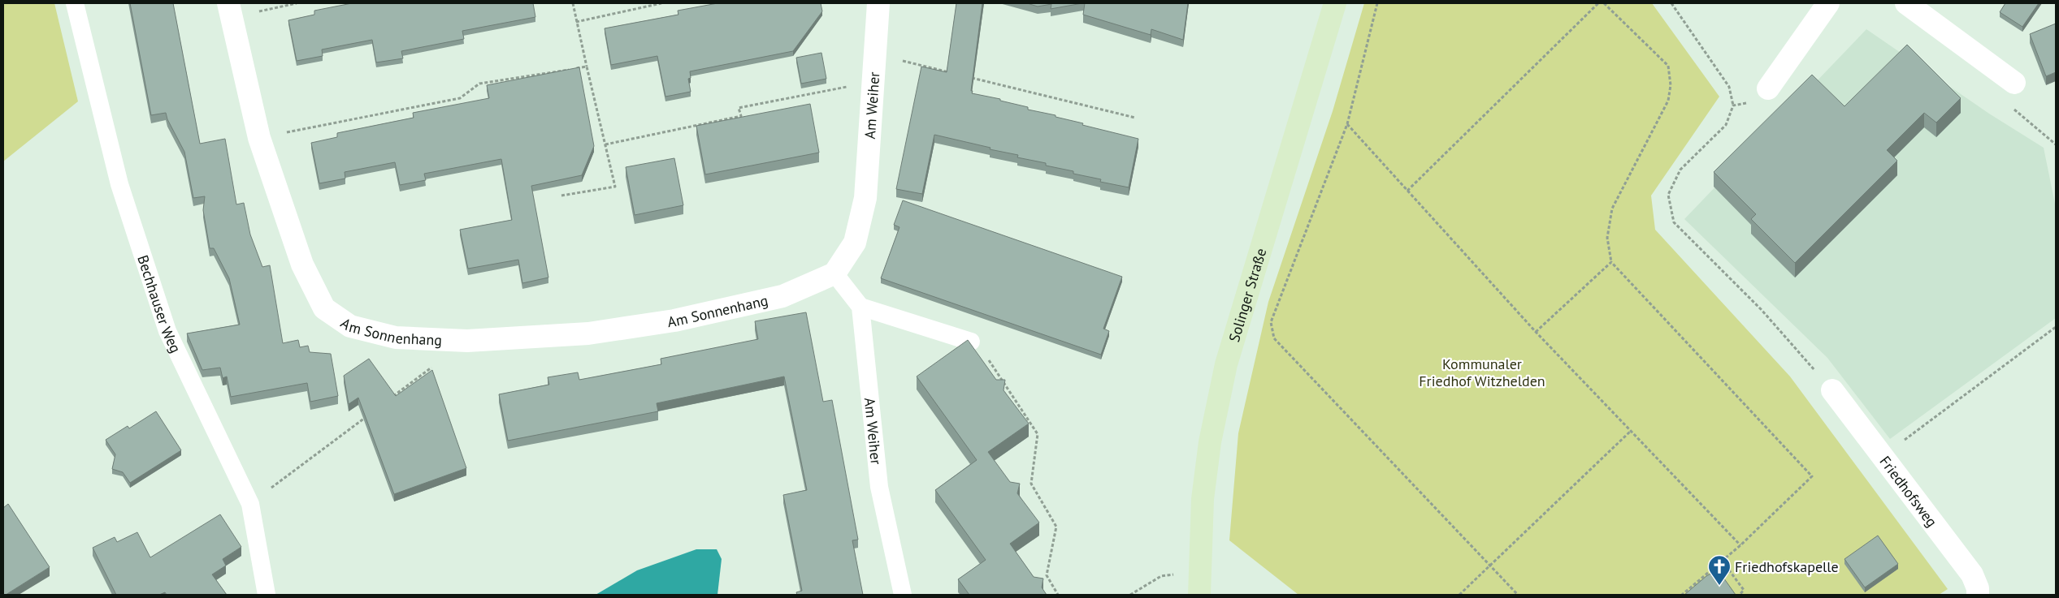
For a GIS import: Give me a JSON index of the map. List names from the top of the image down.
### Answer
{
  "streets": {
    "main road": ["Solinger Straße"],
    "street": ["Am Weiher", "Am Sonnenhang", "Friedhofsweg"],
    "lane": ["Bechhauser Weg"]
  },
  "crossings": [
    ["Am Weiher", "Am Sonnenhang"]
  ],
  "parks": ["Kommunaler Friedhof Witzhelden"],
  "places": {
    "church": ["Friedhofskapelle"]
  }
}
